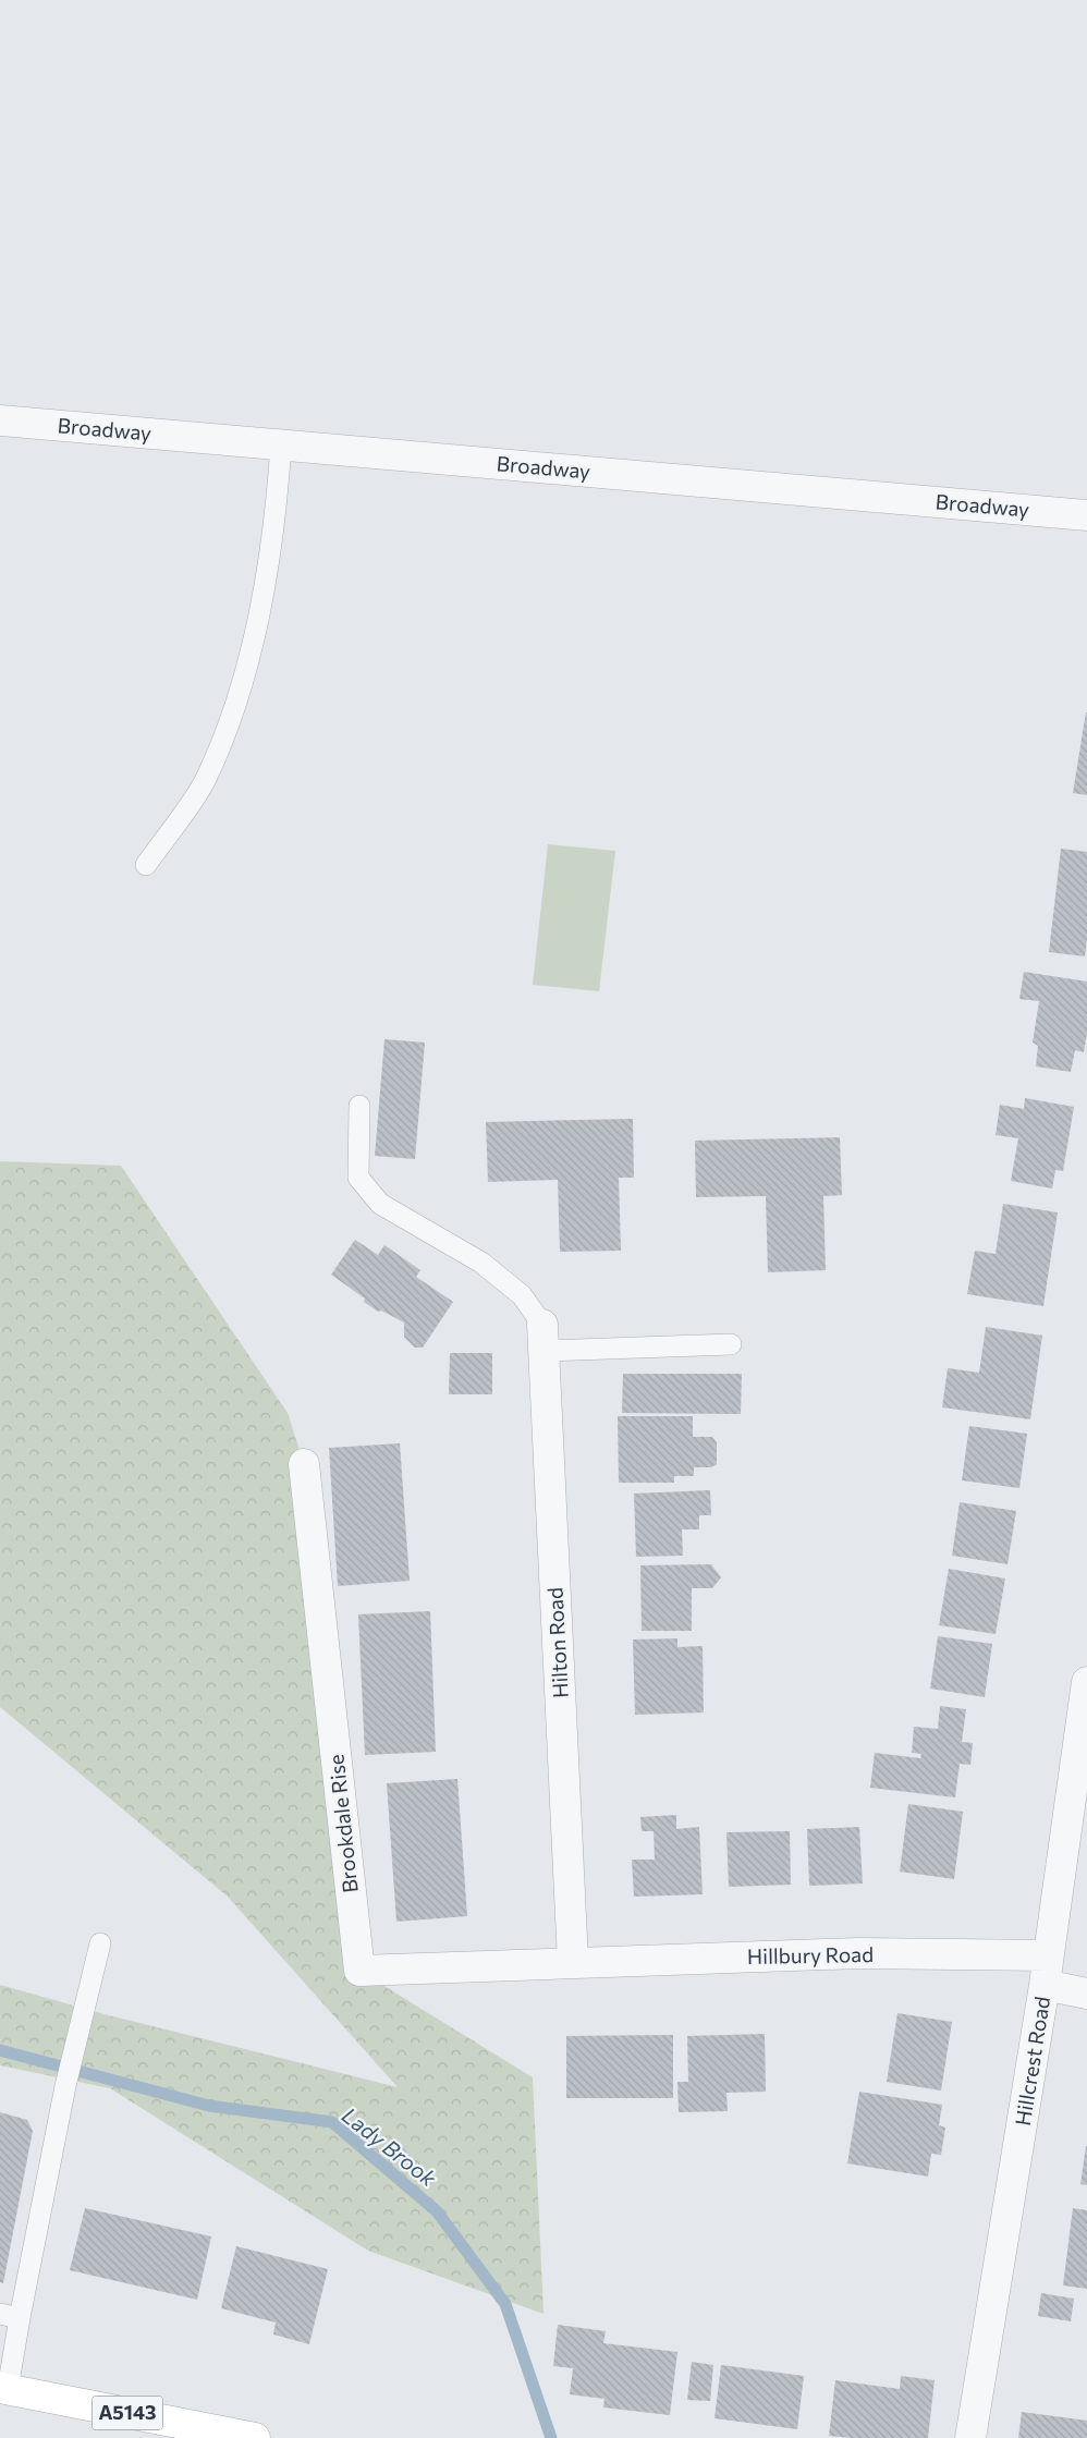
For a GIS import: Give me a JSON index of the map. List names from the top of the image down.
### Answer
{
  "streets": {
    "main road": ["A5143"],
    "street": [
      "Broadway",
      "Hilton Road",
      "Brookdale Rise",
      "Hillbury Road",
      "Hillcrest Road"
    ]
  },
  "crossings": [
    ["Hilton Road", "Brookdale Rise"],
    ["Hilton Road", "Hillbury Road"],
    ["Brookdale Rise", "Hillbury Road"],
    ["Hillbury Road", "Hillcrest Road"]
  ],
  "water": ["Lady Brook"]
}
